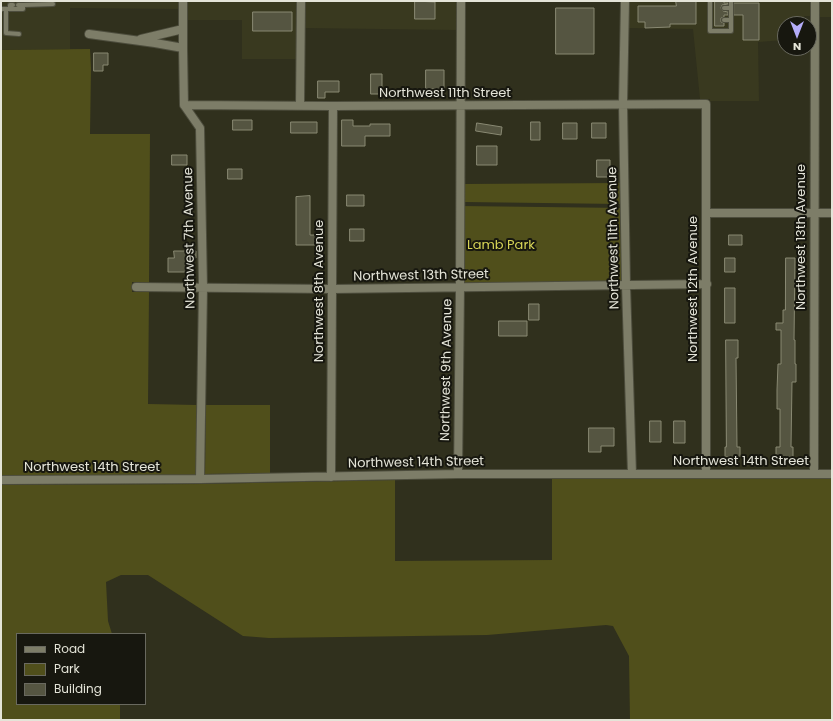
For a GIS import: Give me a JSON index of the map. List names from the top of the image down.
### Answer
{
  "streets": {
    "street": [
      "Northwest 11th Street",
      "Northwest 13th Avenue",
      "Northwest 7th Avenue",
      "Northwest 11th Avenue",
      "Northwest 13th Street",
      "Northwest 12th Avenue",
      "Northwest 8th Avenue",
      "Northwest 9th Avenue",
      "Northwest 14th Street"
    ]
  },
  "crossings": [
    ["Northwest 11th Street", "Northwest 7th Avenue"],
    ["Northwest 11th Street", "Northwest 11th Avenue"],
    ["Northwest 11th Street", "Northwest 12th Avenue"],
    ["Northwest 11th Street", "Northwest 8th Avenue"],
    ["Northwest 11th Street", "Northwest 9th Avenue"],
    ["Northwest 13th Avenue", "Northwest 14th Street"],
    ["Northwest 7th Avenue", "Northwest 13th Street"],
    ["Northwest 7th Avenue", "Northwest 14th Street"],
    ["Northwest 11th Avenue", "Northwest 13th Street"],
    ["Northwest 11th Avenue", "Northwest 14th Street"],
    ["Northwest 13th Street", "Northwest 12th Avenue"],
    ["Northwest 13th Street", "Northwest 8th Avenue"],
    ["Northwest 13th Street", "Northwest 9th Avenue"],
    ["Northwest 12th Avenue", "Northwest 14th Street"],
    ["Northwest 8th Avenue", "Northwest 14th Street"],
    ["Northwest 9th Avenue", "Northwest 14th Street"]
  ],
  "parks": ["Lamb Park"],
  "legend": ["Road", "Park", "Building"],
  "north": "bottom"
}
